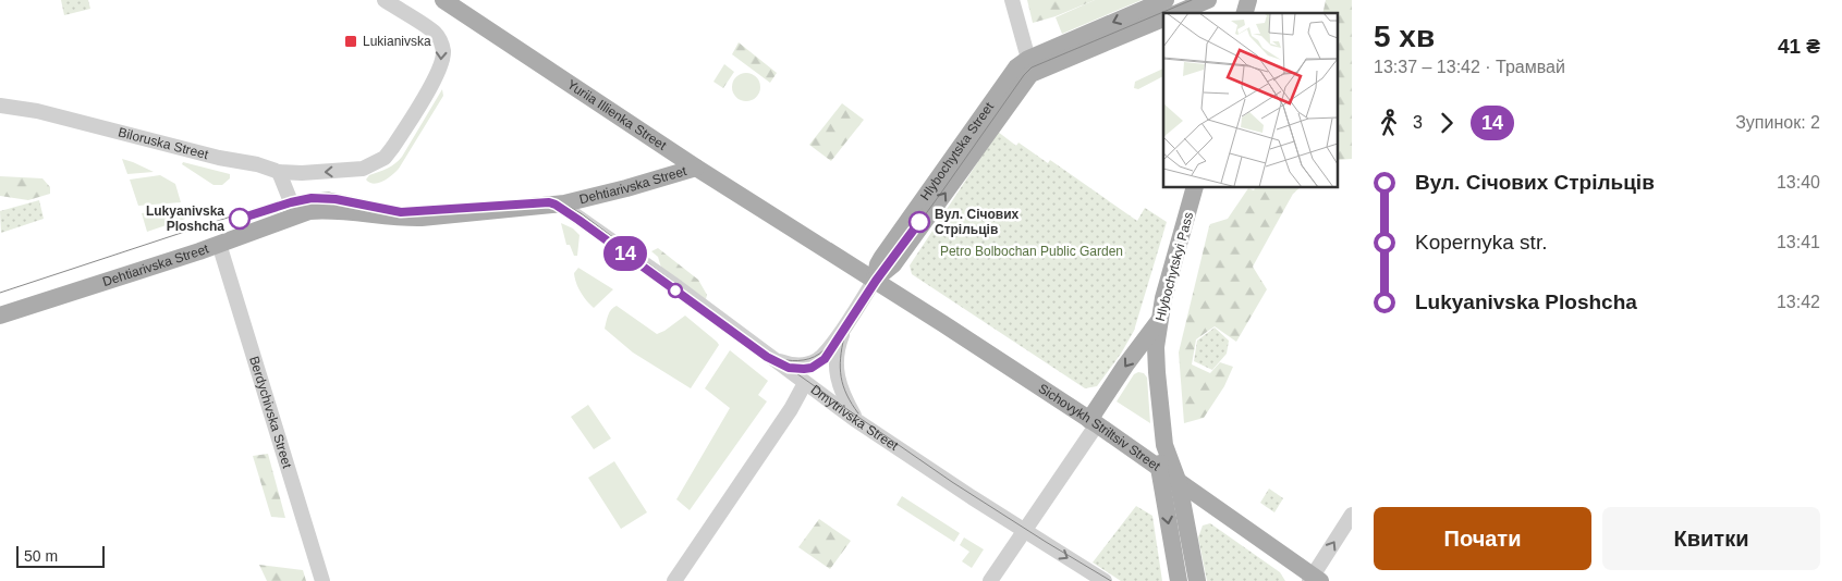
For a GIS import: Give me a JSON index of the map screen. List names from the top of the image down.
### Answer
{
  "streets": {
    "main road": [
      "Yuriia Illienka Street",
      "Hlybochytska Street",
      "Dehtiarivska Street",
      "Hlybochytskyi Pass",
      "Sichovykh Striltsiv Street"
    ],
    "street": ["Biloruska Street", "Berdychivska Street", "Dmytrivska Street"]
  },
  "crossings": [
    ["Yuriia Illienka Street", "Hlybochytska Street"],
    ["Yuriia Illienka Street", "Dehtiarivska Street"],
    ["Yuriia Illienka Street", "Sichovykh Striltsiv Street"],
    ["Hlybochytska Street", "Sichovykh Striltsiv Street"],
    ["Dehtiarivska Street", "Berdychivska Street"],
    ["Dehtiarivska Street", "Dmytrivska Street"]
  ],
  "parks": ["Petro Bolbochan Public Garden"],
  "places": {
    "transit": ["Lukianivska"],
    "other": ["Lukyanivska Ploshcha", "Вул. Січових Стрільців"]
  },
  "lines": ["tram line 14"],
  "scale_bar": "50 m",
  "page": {
    "on_map": "14",
    "heading": ["5 хв", "13:37 – 13:42 · Трамвай", "41 ₴"],
    "legs": ["3", "14", "Зупинок: 2"],
    "list": [
      {
        "name": "Вул. Січових Стрільців",
        "value": "13:40"
      },
      {
        "name": "Kopernyka str.",
        "value": "13:41"
      },
      {
        "name": "Lukyanivska Ploshcha",
        "value": "13:42"
      }
    ],
    "buttons": ["Почати", "Квитки"],
    "scale": "50 m"
  }
}
